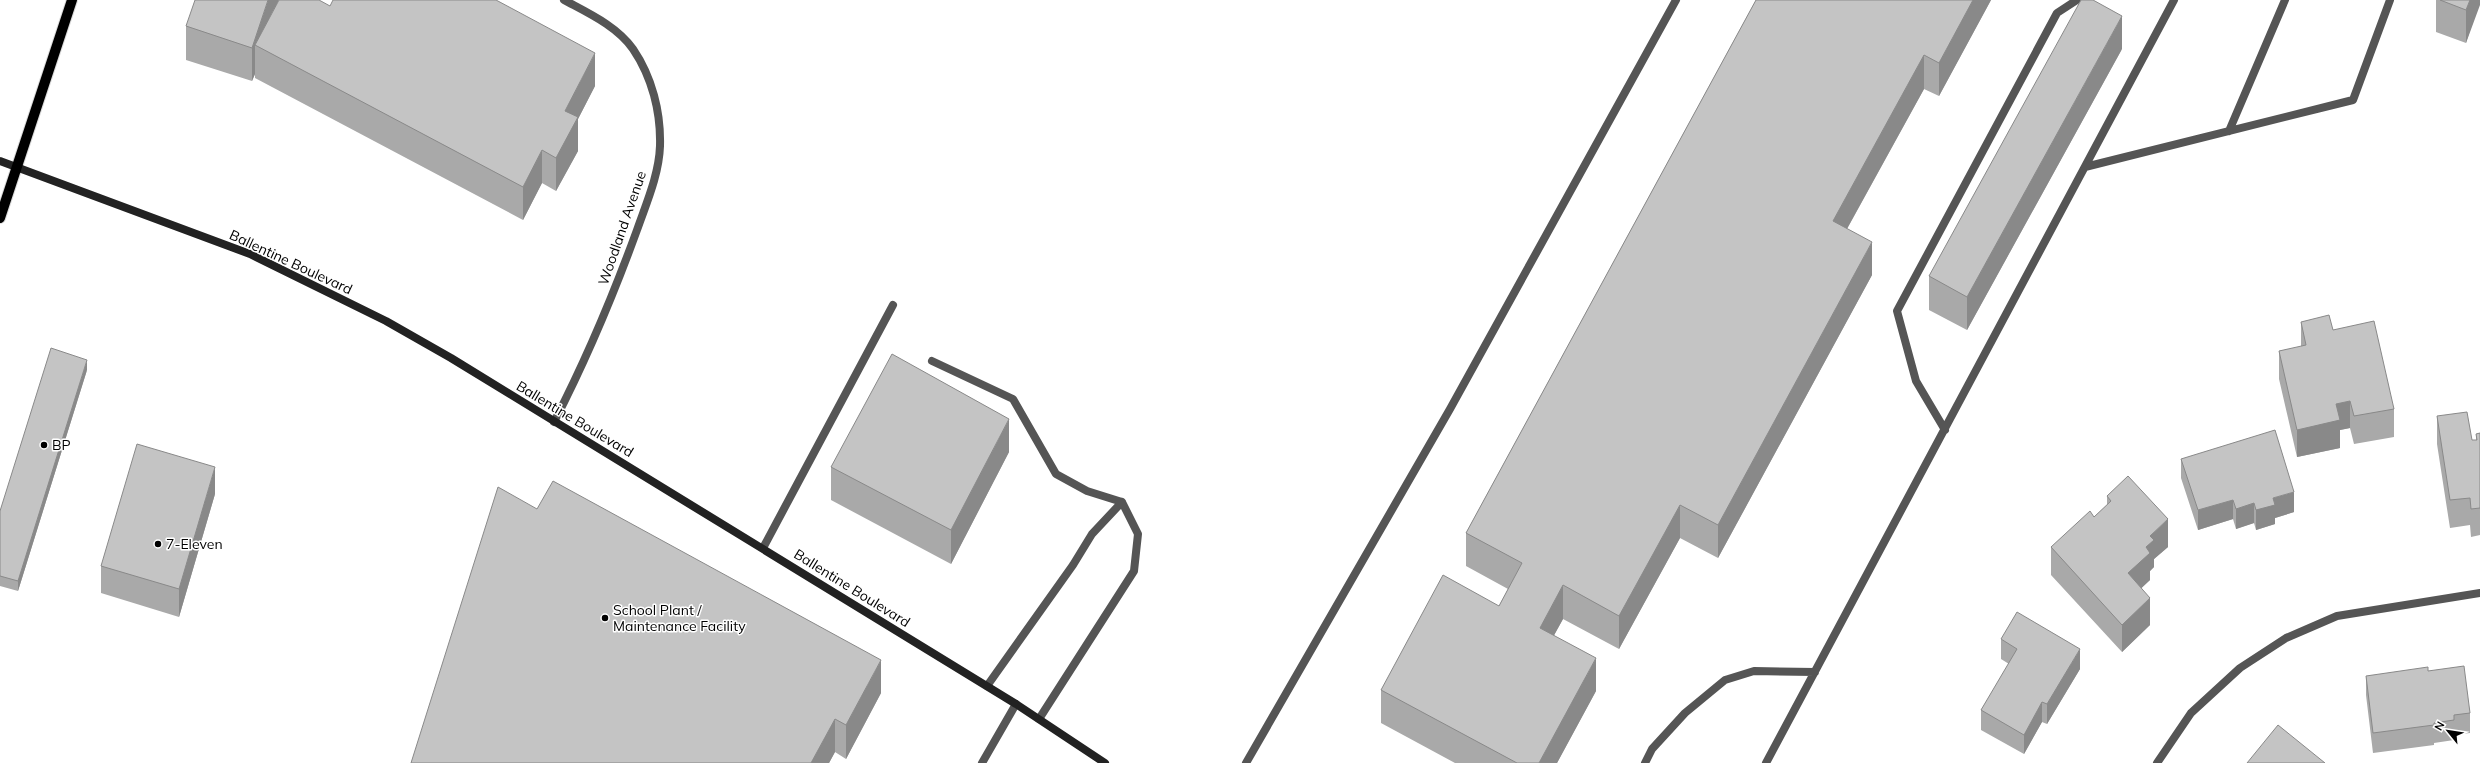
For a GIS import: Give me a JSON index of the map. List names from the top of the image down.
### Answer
{
  "streets": {
    "main road": ["Ballentine Boulevard"],
    "street": ["Woodland Avenue"]
  },
  "crossings": [
    ["Woodland Avenue", "Ballentine Boulevard"]
  ],
  "places": ["BP", "7-Eleven", "School Plant / Maintenance Facility"],
  "north": "top left"
}
